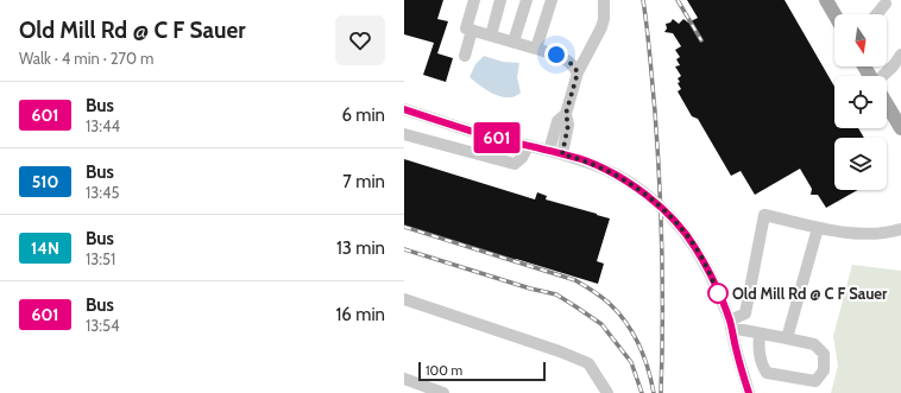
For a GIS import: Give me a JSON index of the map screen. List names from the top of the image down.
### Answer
{
  "places": ["Old Mill Rd @ C F Sauer"],
  "lines": ["bus line 601"],
  "scale_bar": "100 m",
  "north": "bottom",
  "page": {
    "heading": ["Old Mill Rd @ C F Sauer", "Walk · 4 min · 270 m"],
    "on_map": "601",
    "list": [
      {
        "mark": "601",
        "name": "Bus",
        "note": "13:44",
        "value": "6 min"
      },
      {
        "mark": "510",
        "name": "Bus",
        "note": "13:45",
        "value": "7 min"
      },
      {
        "mark": "14N",
        "name": "Bus",
        "note": "13:51",
        "value": "13 min"
      },
      {
        "mark": "601",
        "name": "Bus",
        "note": "13:54",
        "value": "16 min"
      }
    ],
    "scale": "100 m"
  }
}
